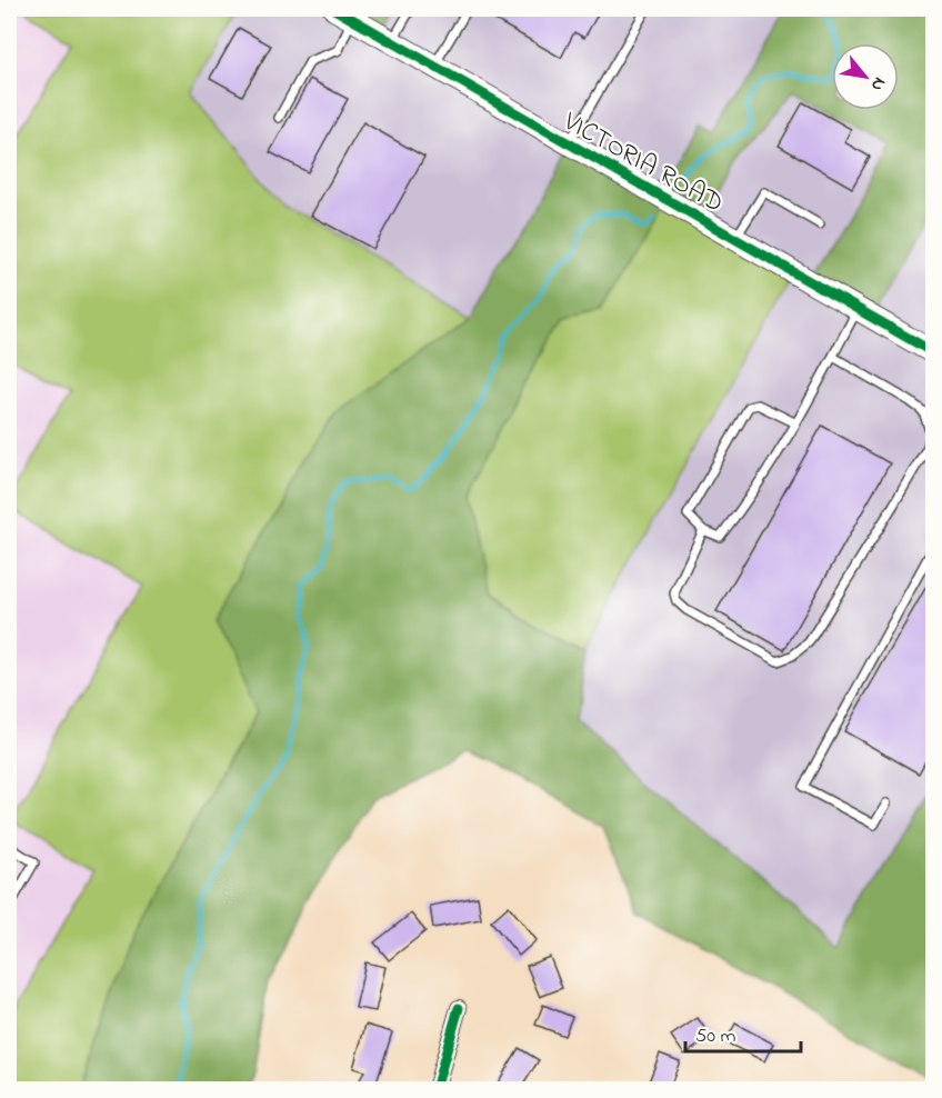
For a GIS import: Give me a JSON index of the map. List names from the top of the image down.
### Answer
{
  "streets": {
    "street": ["VICTORIA ROAD"]
  },
  "scale_bar": "50 m",
  "north": "bottom right"
}
